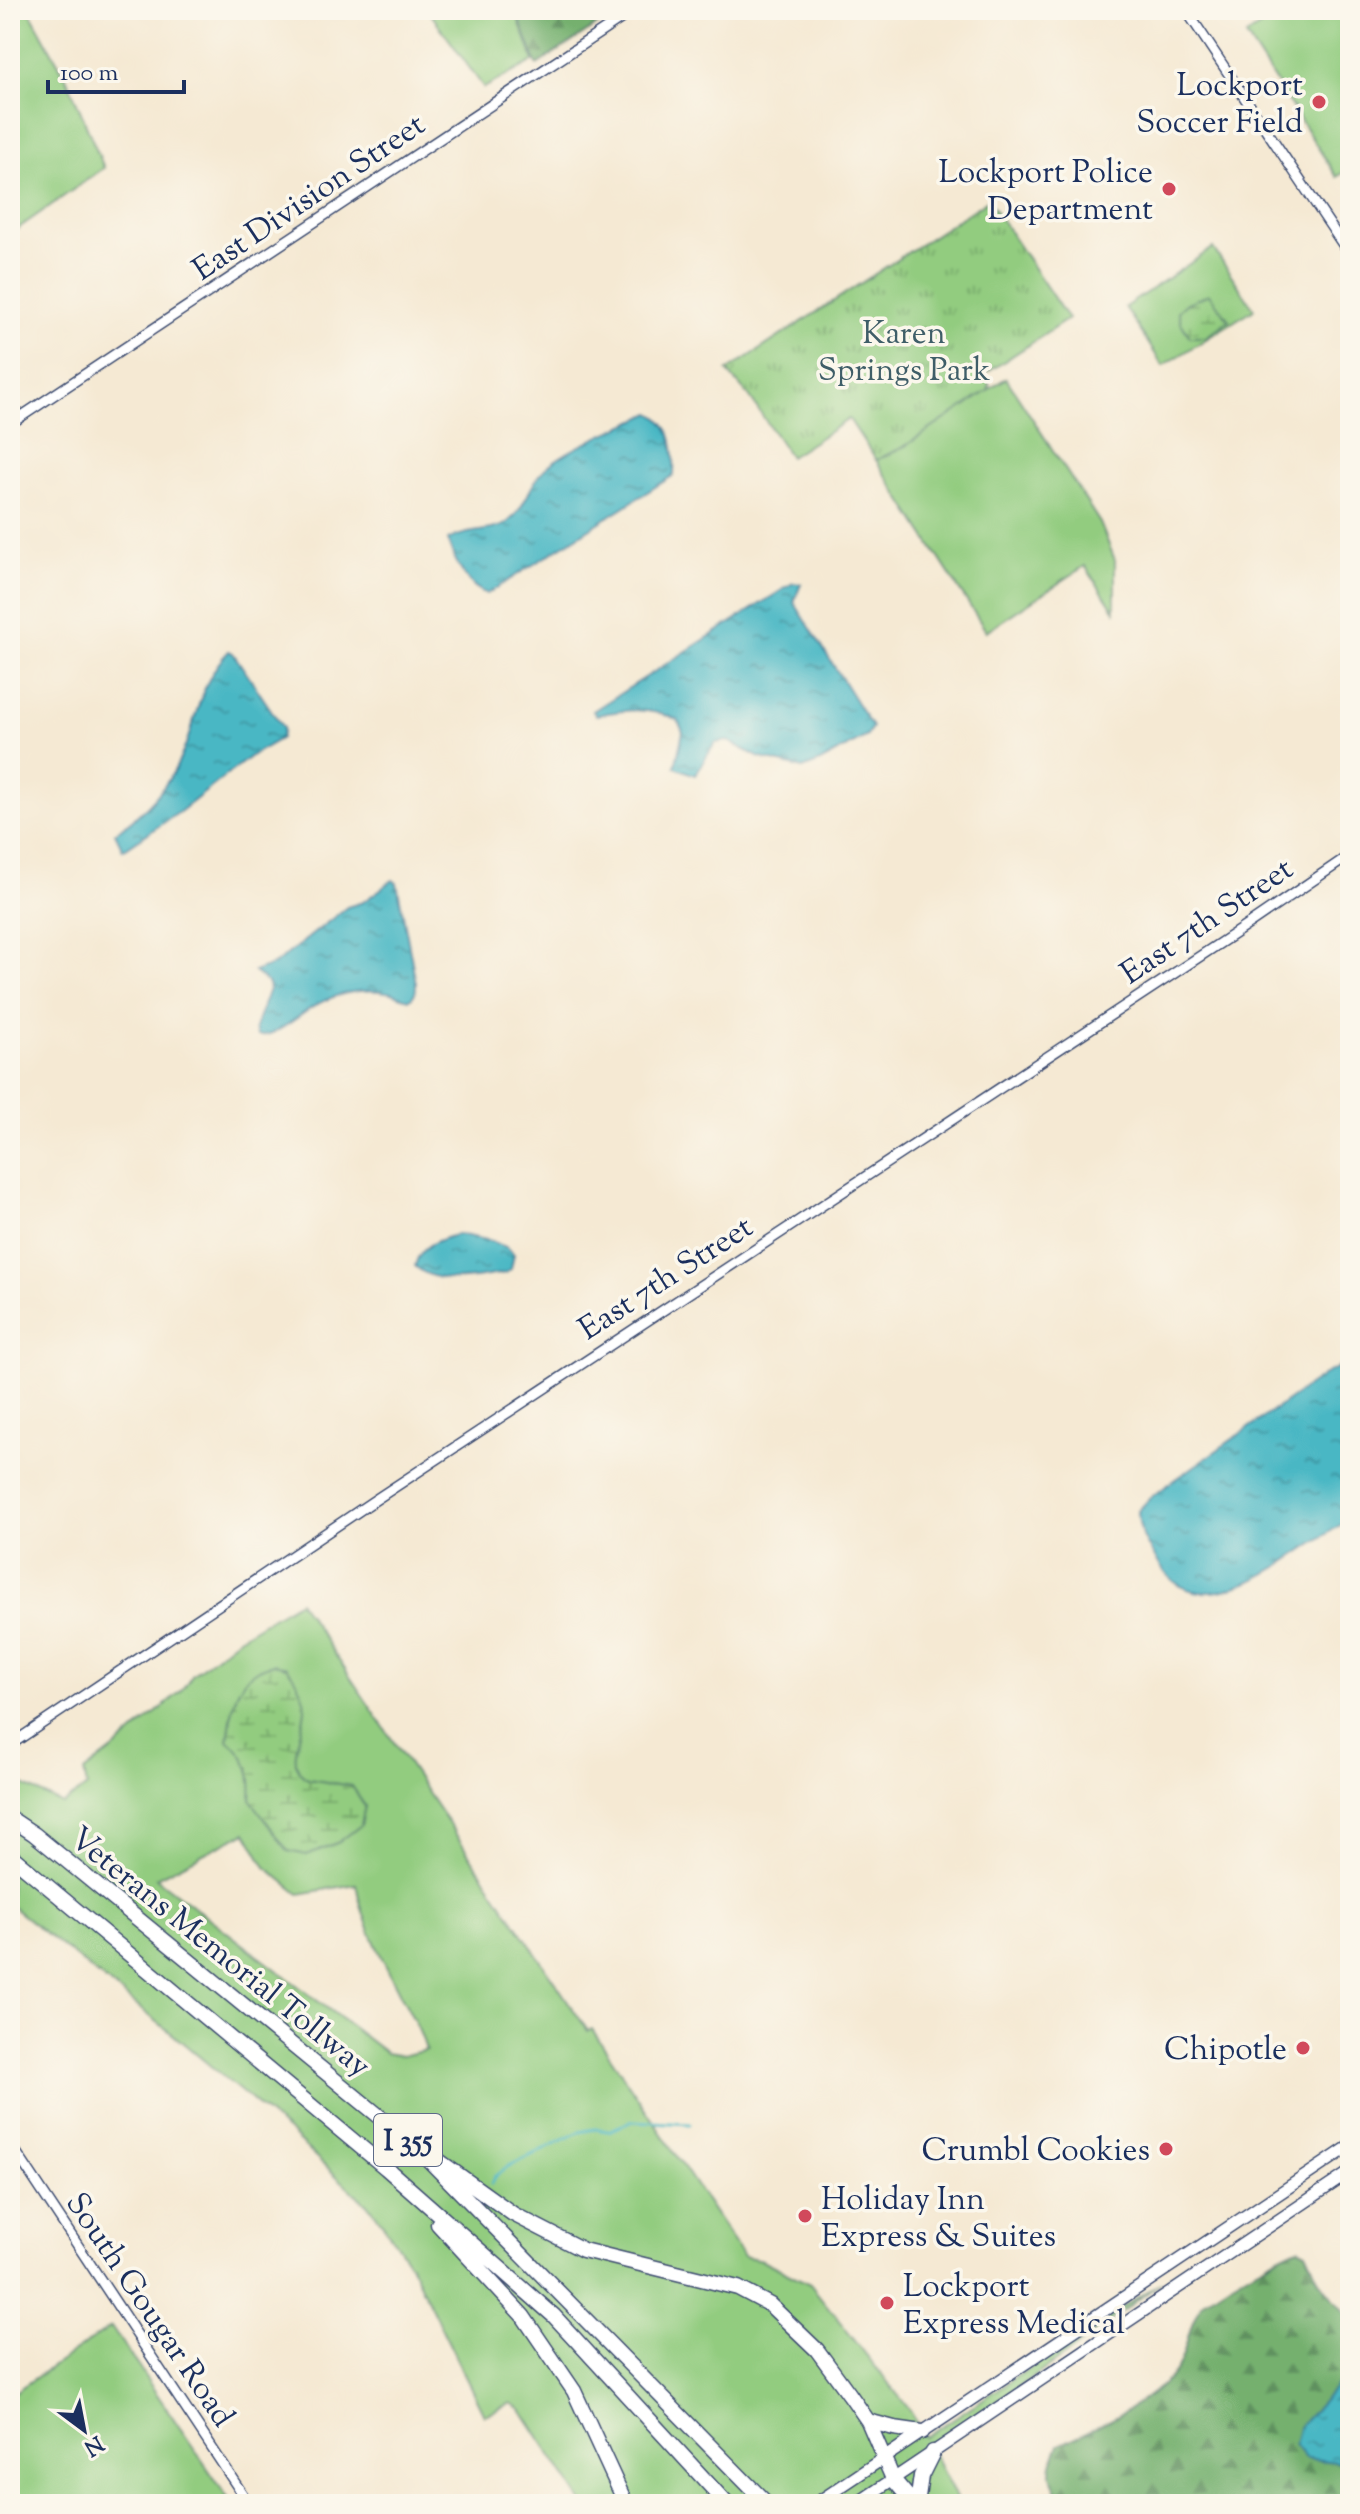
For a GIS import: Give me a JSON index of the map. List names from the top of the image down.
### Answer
{
  "streets": {
    "highway": ["Veterans Memorial Tollway", "I 355"],
    "street": ["East Division Street", "East 7th Street", "South Gougar Road"]
  },
  "parks": ["Karen Springs Park"],
  "places": [
    "Lockport Soccer Field",
    "Lockport Police Department",
    "Chipotle",
    "Crumbl Cookies",
    "Holiday Inn Express & Suites",
    "Lockport Express Medical"
  ],
  "scale_bar": "100 m",
  "north": "bottom right"
}
